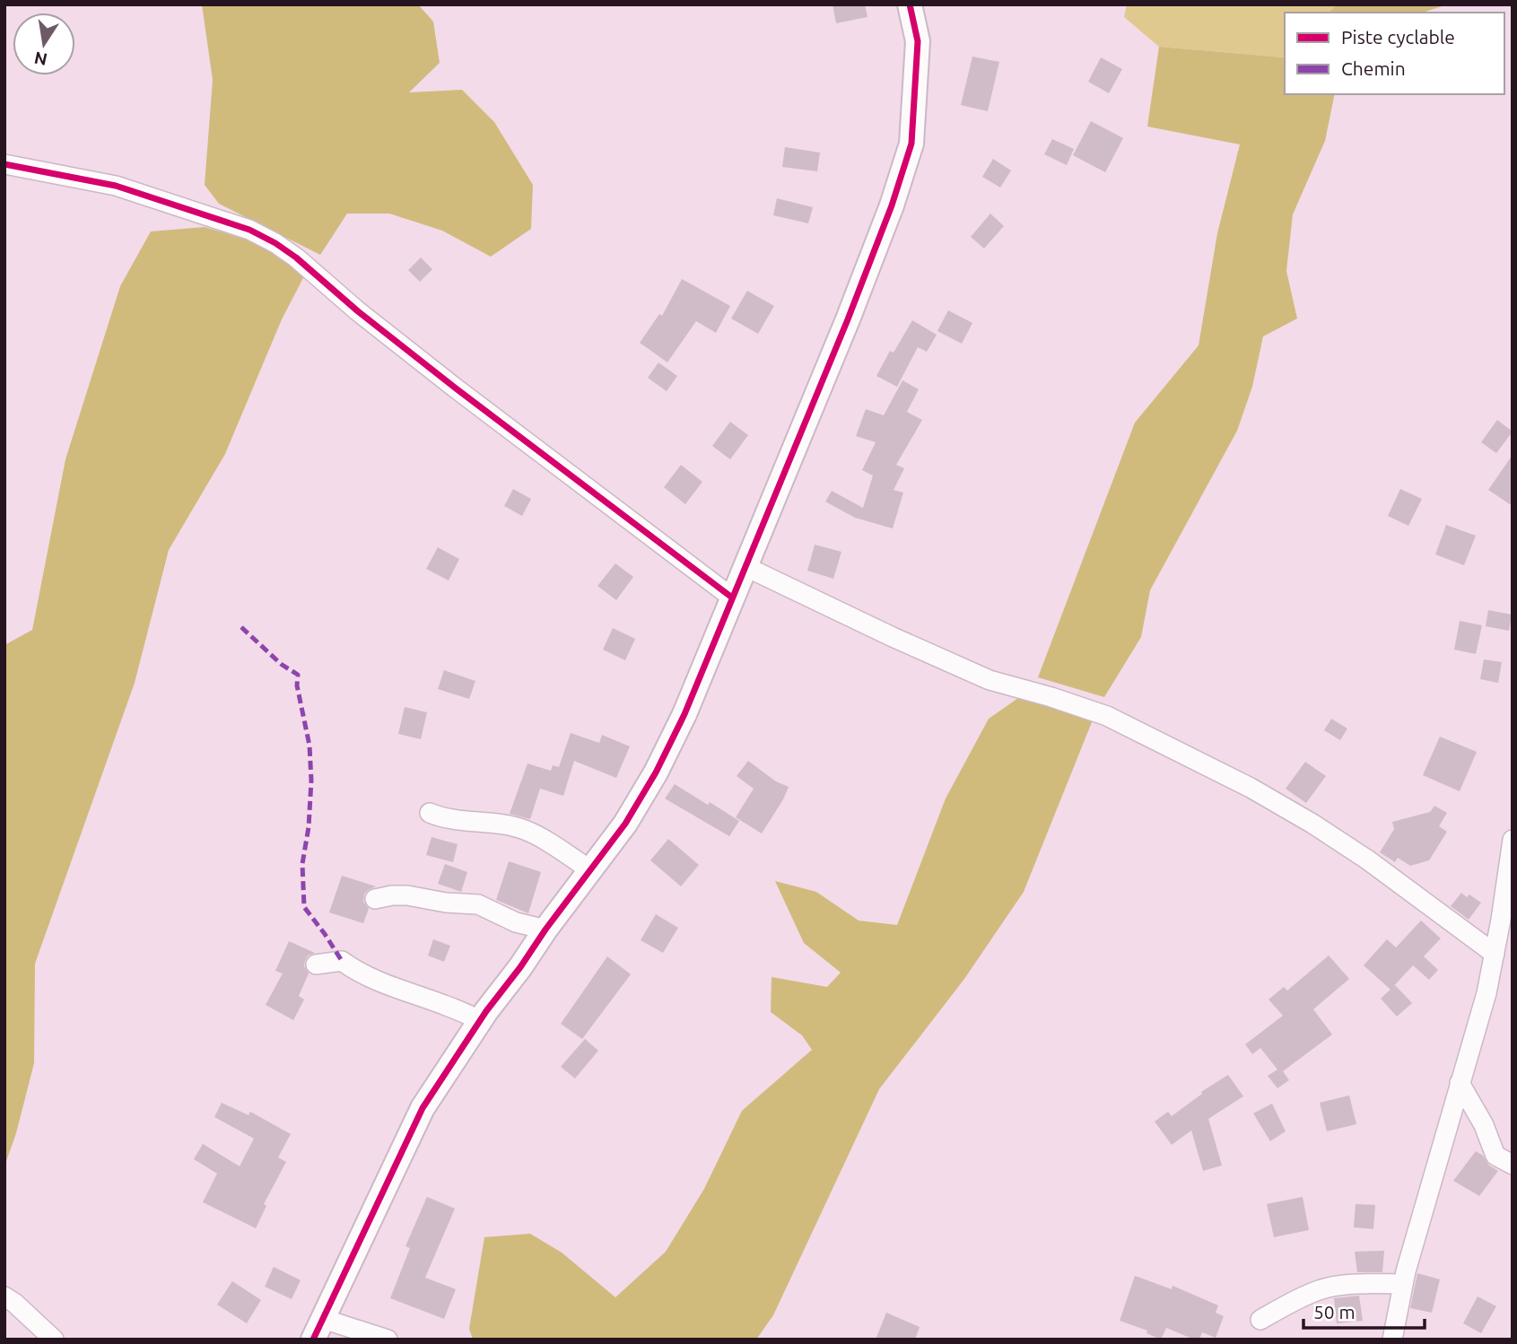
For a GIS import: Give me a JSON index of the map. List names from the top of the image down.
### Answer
{
  "legend": ["Piste cyclable", "Chemin"],
  "scale_bar": "50 m",
  "north": "bottom"
}
